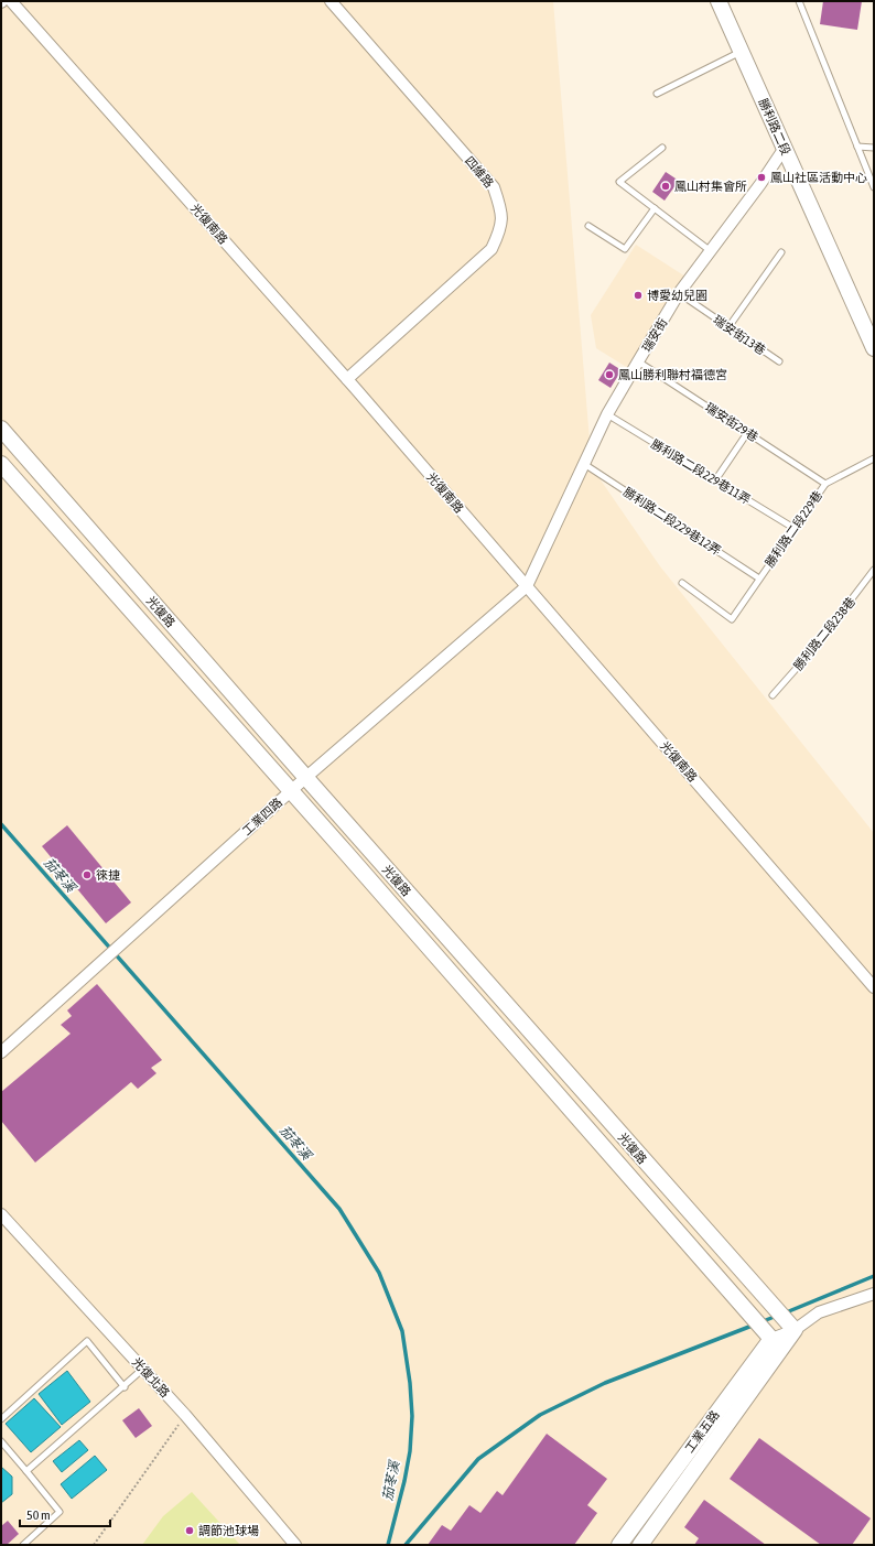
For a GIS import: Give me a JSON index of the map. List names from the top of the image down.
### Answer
{
  "streets": {
    "street": [
      "勝利路二段",
      "四維路",
      "光復南路",
      "瑞安街",
      "光復路",
      "工業四路",
      "光復北路",
      "工業五路"
    ],
    "lane": [
      "瑞安街13巷",
      "瑞安街29巷",
      "勝利路二段229巷11弄",
      "勝利路二段229巷12弄",
      "勝利路二段229巷",
      "勝利路二段238巷"
    ]
  },
  "crossings": [
    ["勝利路二段", "瑞安街"],
    ["四維路", "光復南路"],
    ["光復南路", "瑞安街"],
    ["光復南路", "工業四路"],
    ["瑞安街", "瑞安街13巷"],
    ["瑞安街", "瑞安街29巷"],
    ["瑞安街", "勝利路二段229巷11弄"],
    ["瑞安街", "勝利路二段229巷12弄"],
    ["瑞安街", "工業四路"],
    ["瑞安街29巷", "勝利路二段229巷"],
    ["勝利路二段229巷11弄", "勝利路二段229巷"],
    ["勝利路二段229巷12弄", "勝利路二段229巷"],
    ["光復路", "工業四路"],
    ["光復路", "工業五路"]
  ],
  "water": ["茄苳溪"],
  "places": [
    "鳳山社區活動中心",
    "鳳山村集會所",
    "博愛幼兒園",
    "鳳山勝利聯村福德宮",
    "徠捷",
    "調節池球場"
  ],
  "scale_bar": "50 m"
}
